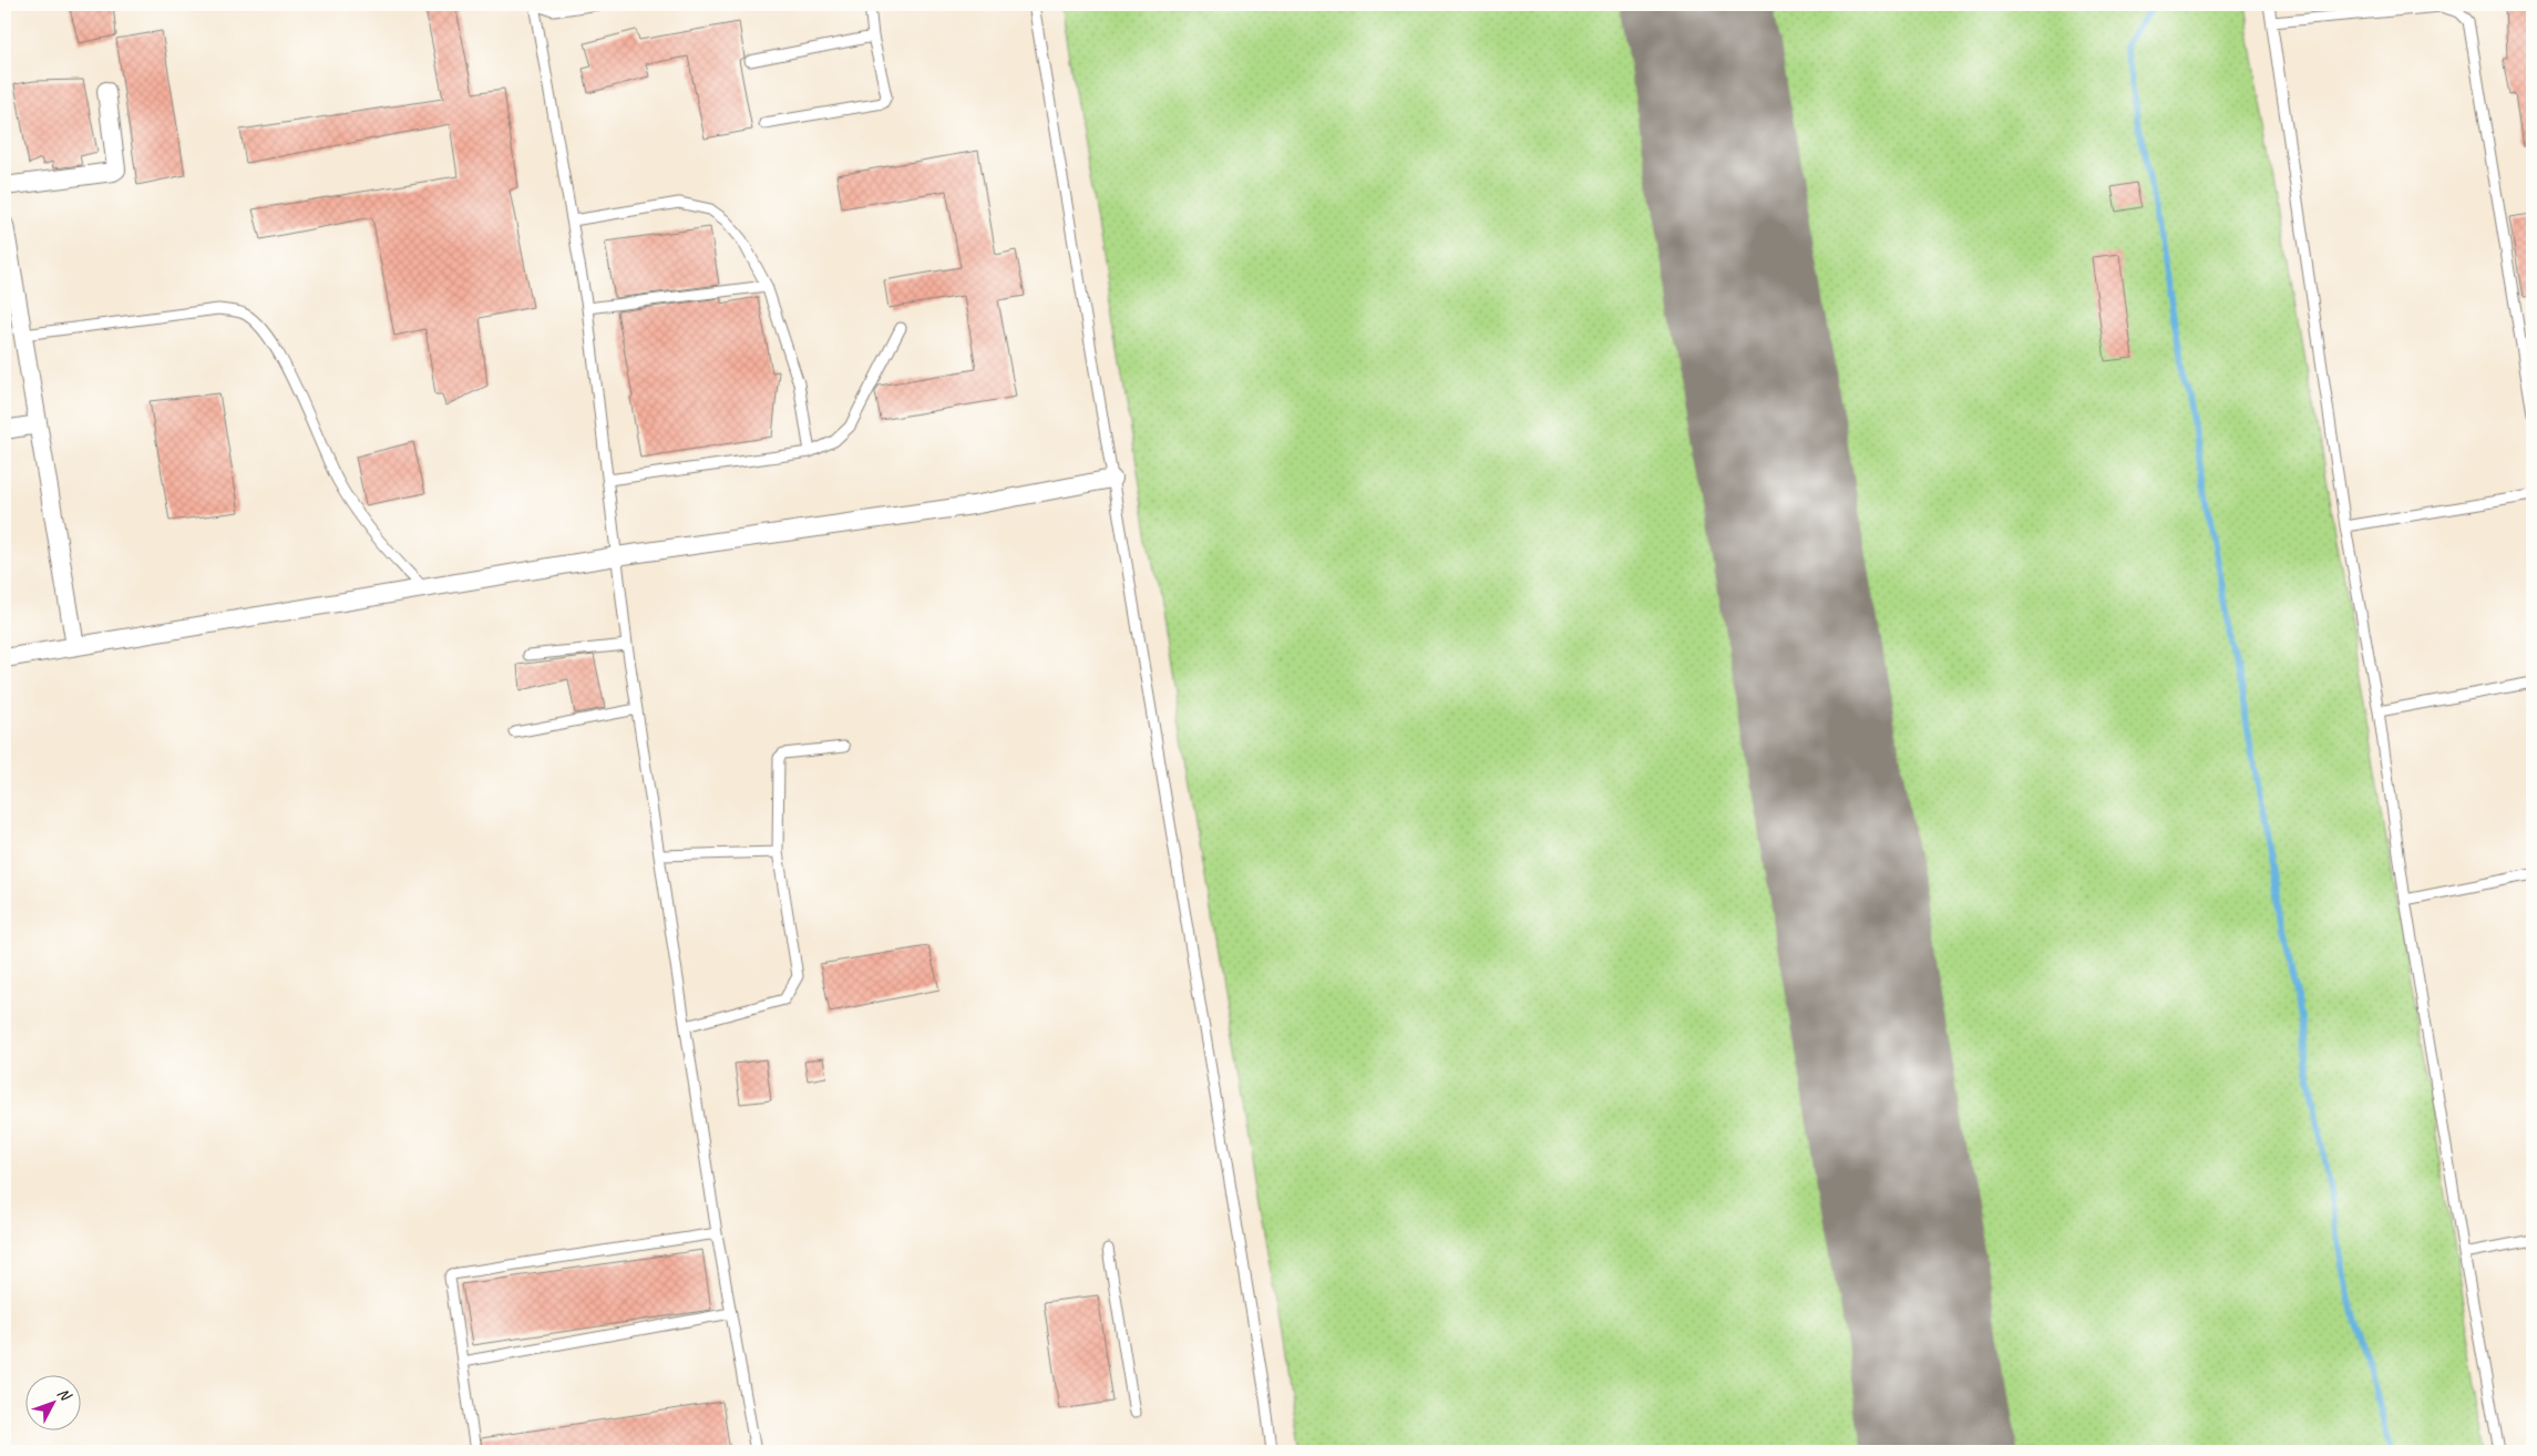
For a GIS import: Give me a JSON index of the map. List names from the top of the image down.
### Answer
{
  "north": "top right"
}
